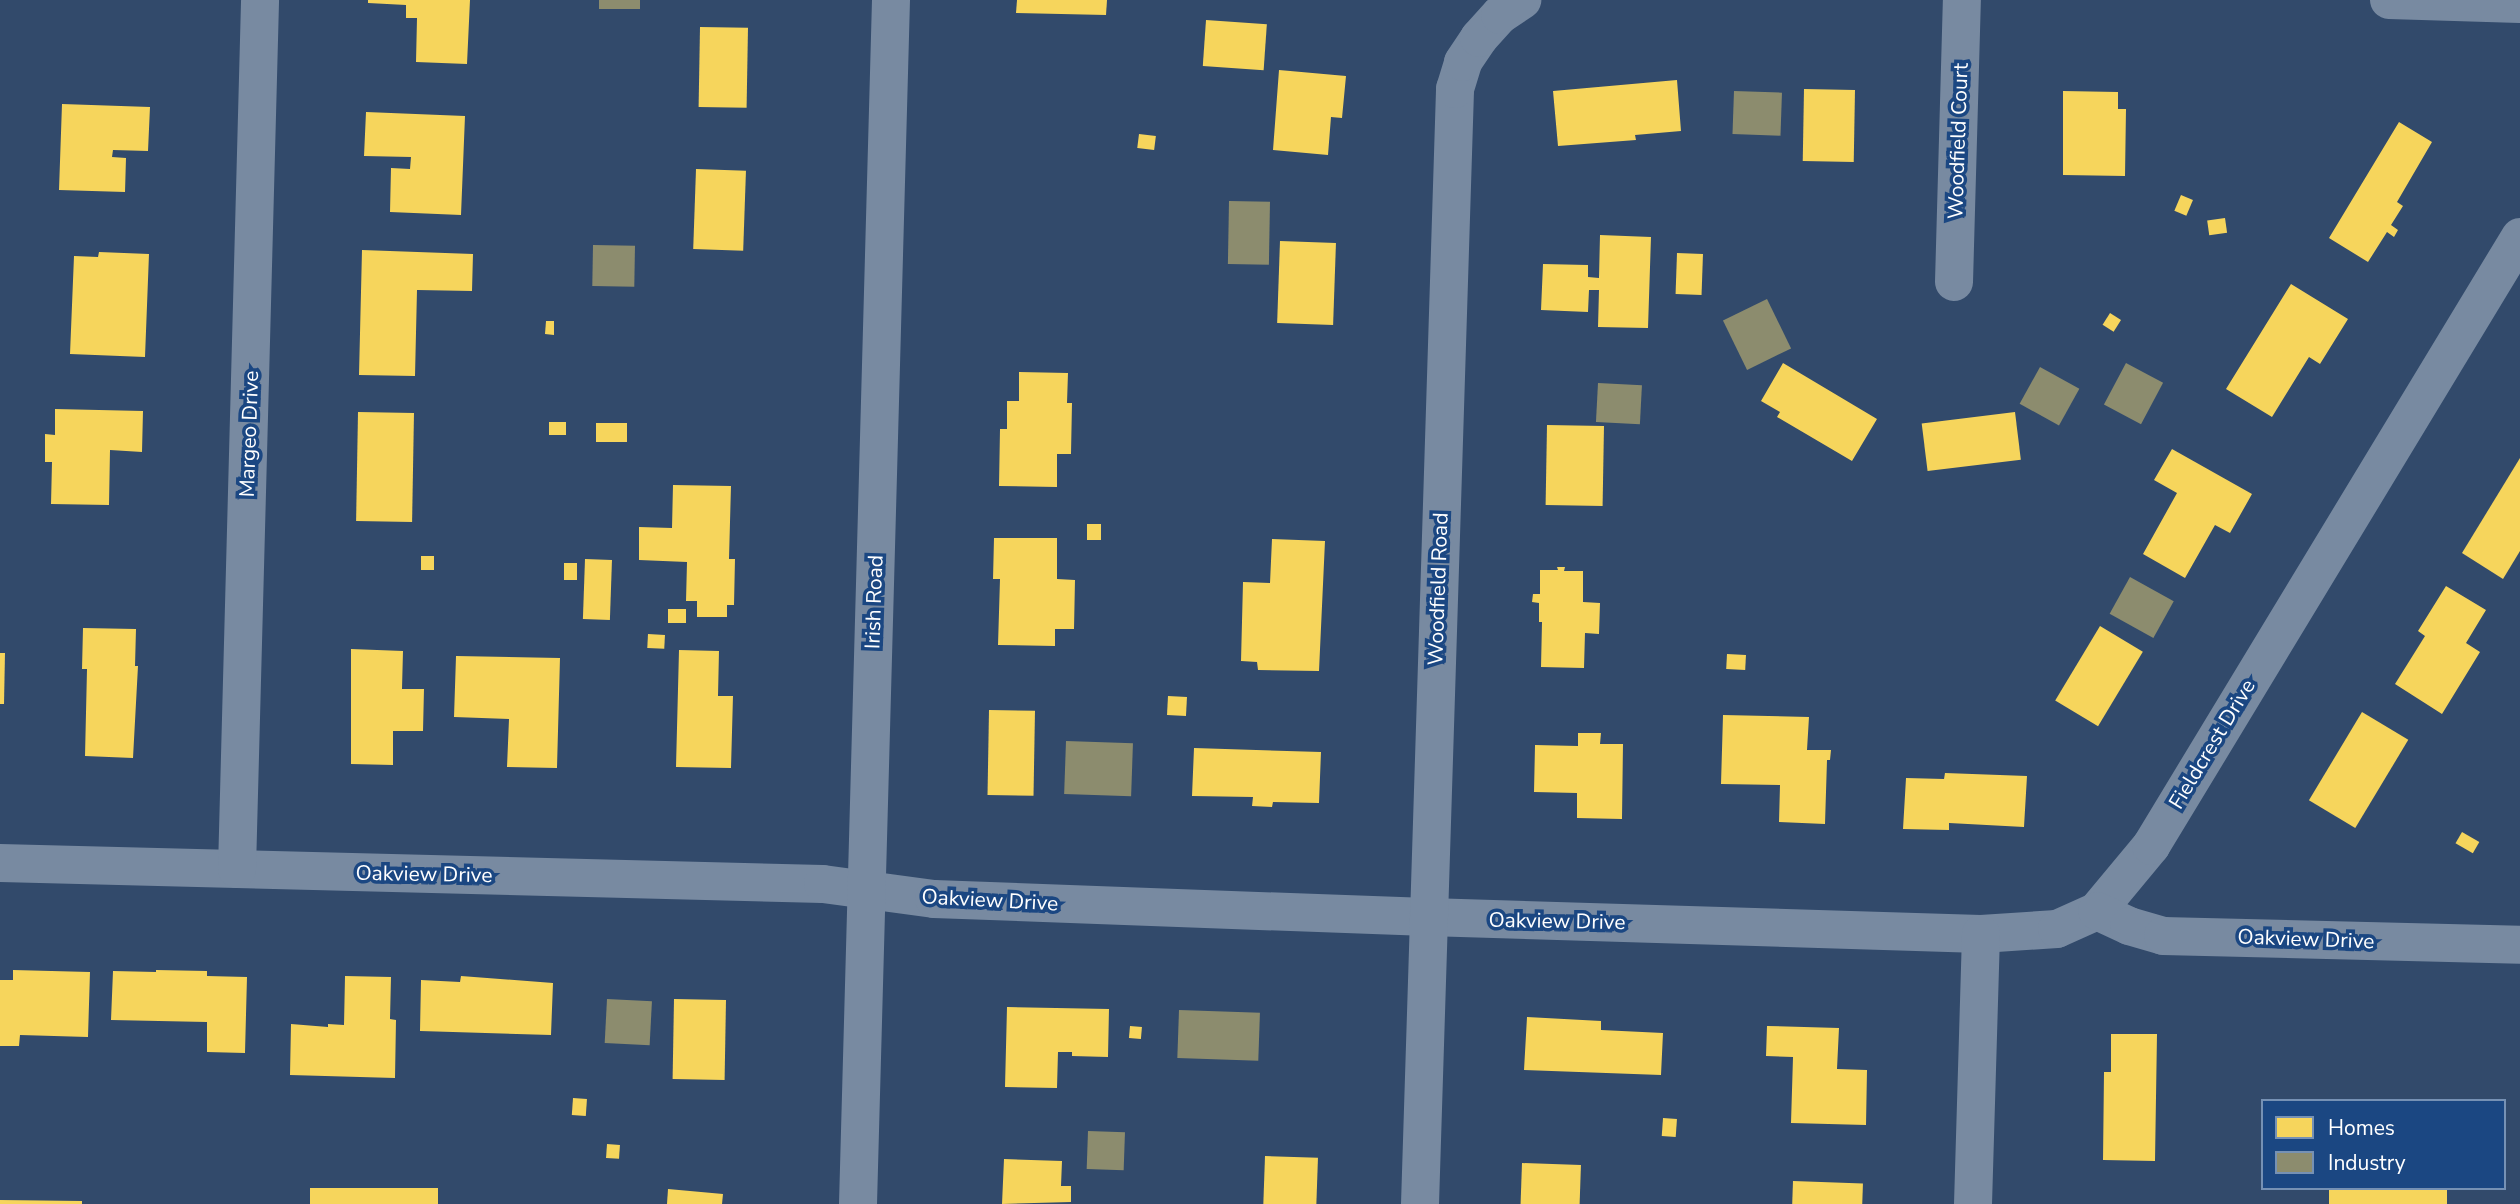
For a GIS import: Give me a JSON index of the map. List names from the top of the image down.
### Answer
{
  "streets": {
    "street": [
      "Woodfield Court",
      "Margeo Drive",
      "Woodfield Road",
      "Irish Road",
      "Fieldcrest Drive",
      "Oakview Drive"
    ]
  },
  "crossings": [
    ["Margeo Drive", "Oakview Drive"],
    ["Woodfield Road", "Oakview Drive"],
    ["Irish Road", "Oakview Drive"],
    ["Fieldcrest Drive", "Oakview Drive"]
  ],
  "legend": ["Homes", "Industry"]
}
